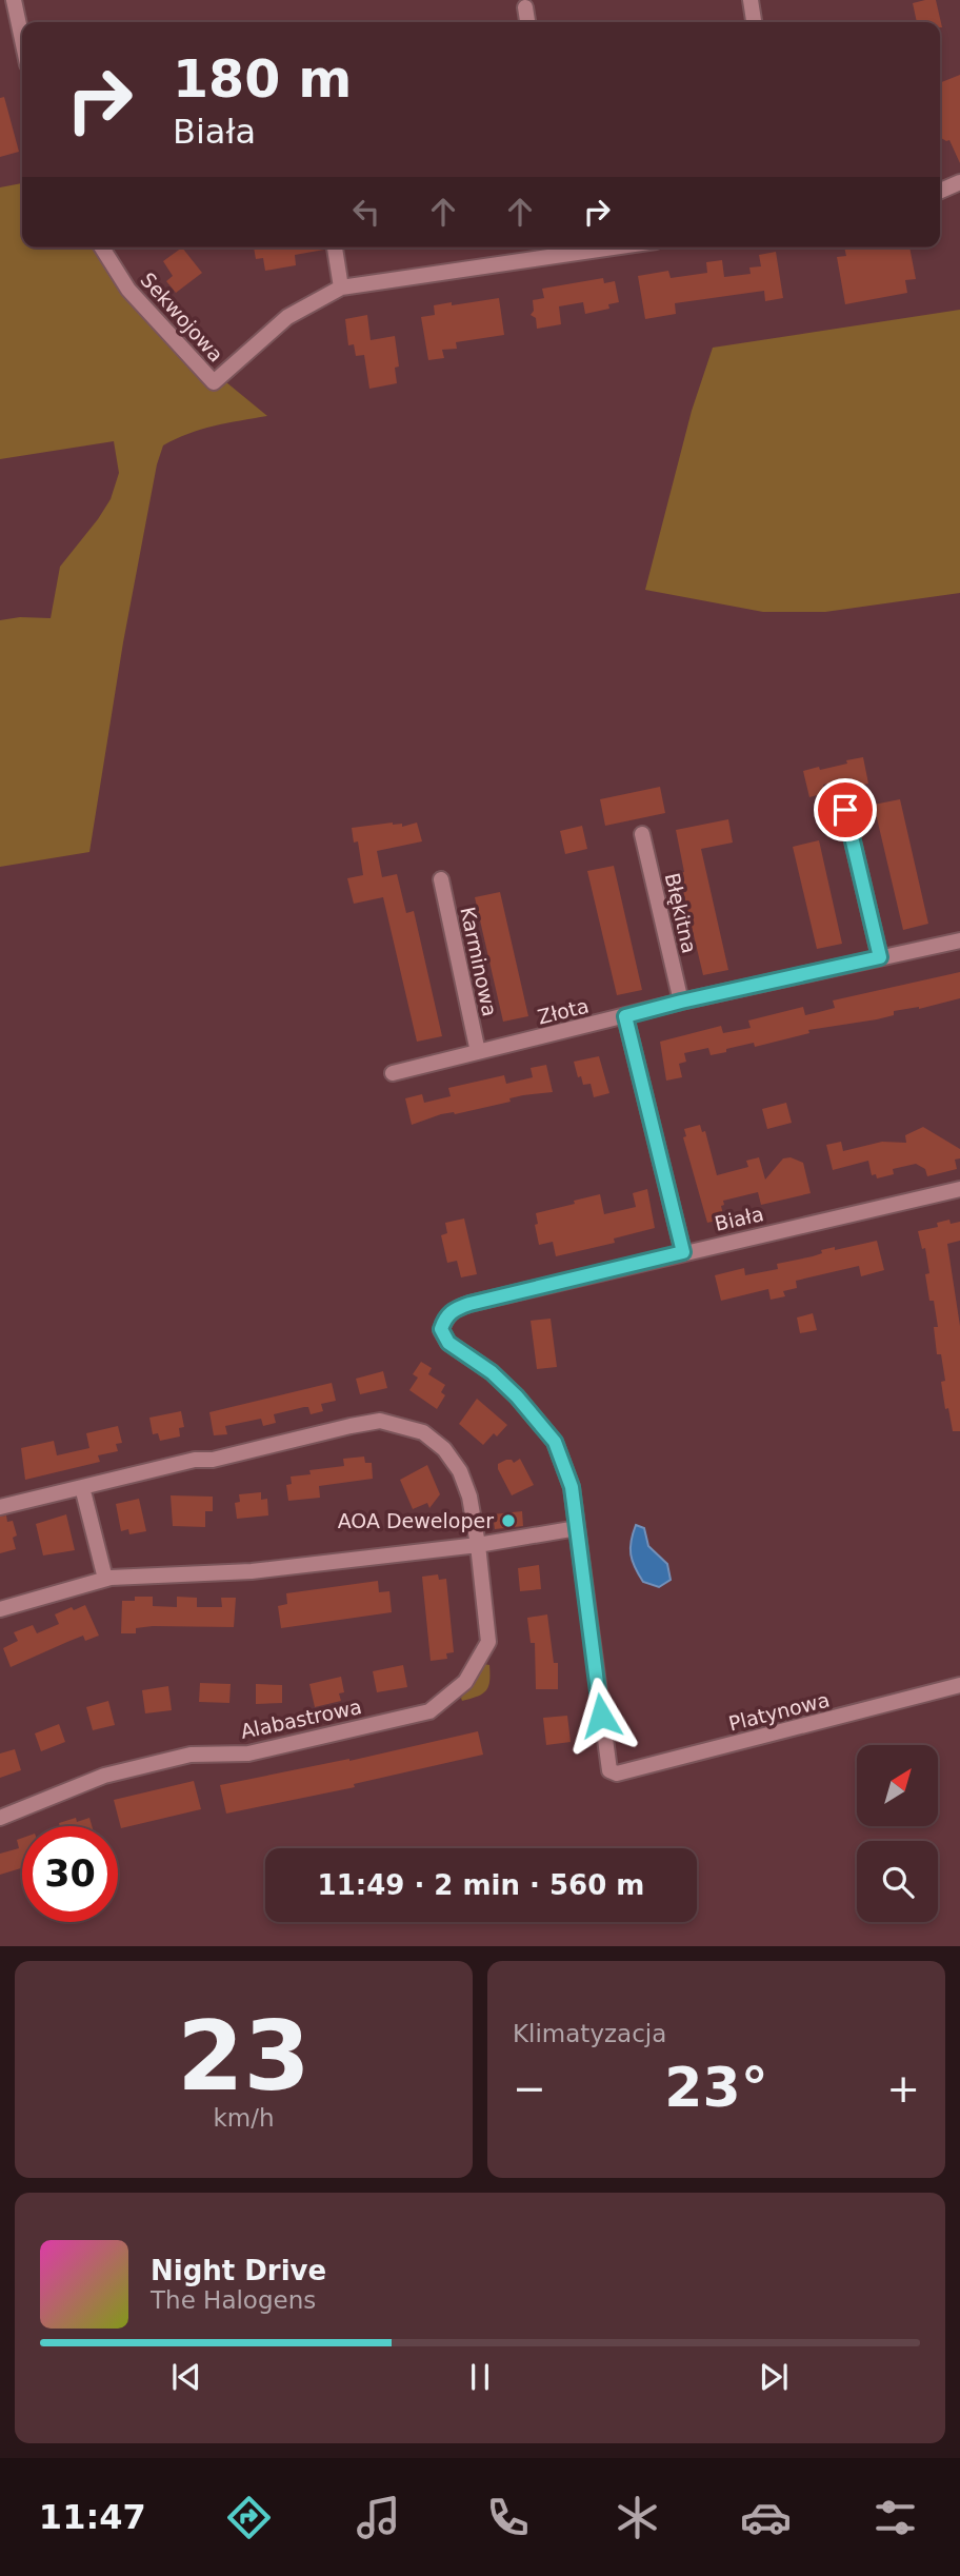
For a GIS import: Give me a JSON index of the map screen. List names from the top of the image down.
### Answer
{
  "streets": {
    "street": [
      "Sekwojowa",
      "Błękitna",
      "Karminowa",
      "Złota",
      "Biała",
      "Platynowa",
      "Alabastrowa"
    ]
  },
  "crossings": [
    ["Błękitna", "Złota"],
    ["Karminowa", "Złota"],
    ["Biała", "Platynowa"]
  ],
  "places": ["AOA Deweloper"],
  "north": "top right",
  "page": {
    "turn": ["180 m", "Biała"],
    "limit": "30",
    "trip": "11:49 · 2 min · 560 m",
    "tile": [
      ["23", "km/h"],
      "Klimatyzacja"
    ],
    "heat": ["−", "23°", "+"],
    "song": ["Night Drive", "The Halogens"],
    "tabs": "11:47"
  }
}
